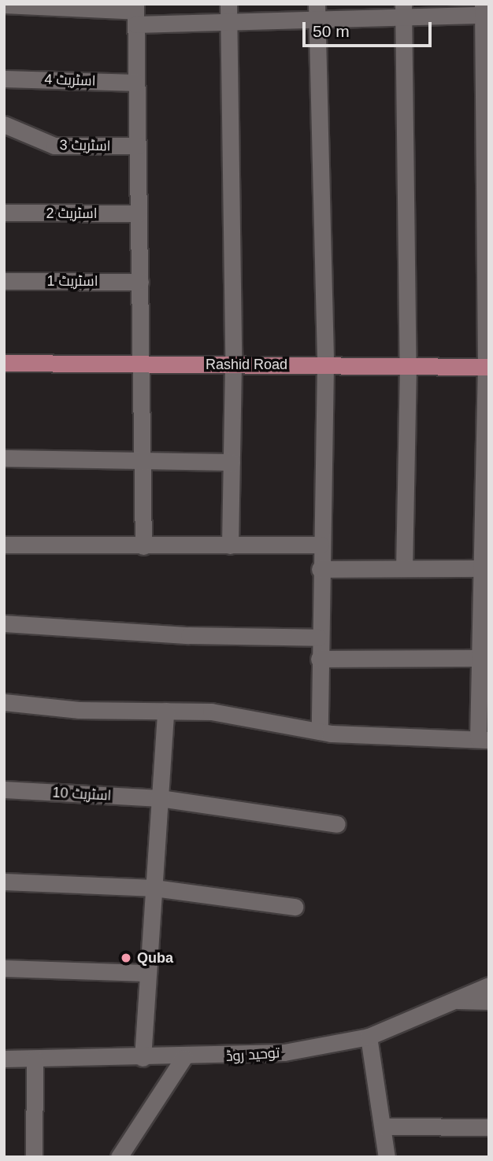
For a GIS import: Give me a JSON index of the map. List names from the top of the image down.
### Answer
{
  "streets": {
    "main road": ["Rashid Road"],
    "street": [
      "اسٹریٹ 4",
      "اسٹریٹ 3",
      "اسٹریٹ 2",
      "اسٹریٹ 1",
      "اسٹریٹ 10",
      "توحید روڈ"
    ]
  },
  "places": ["Quba"],
  "scale_bar": "50 m"
}
